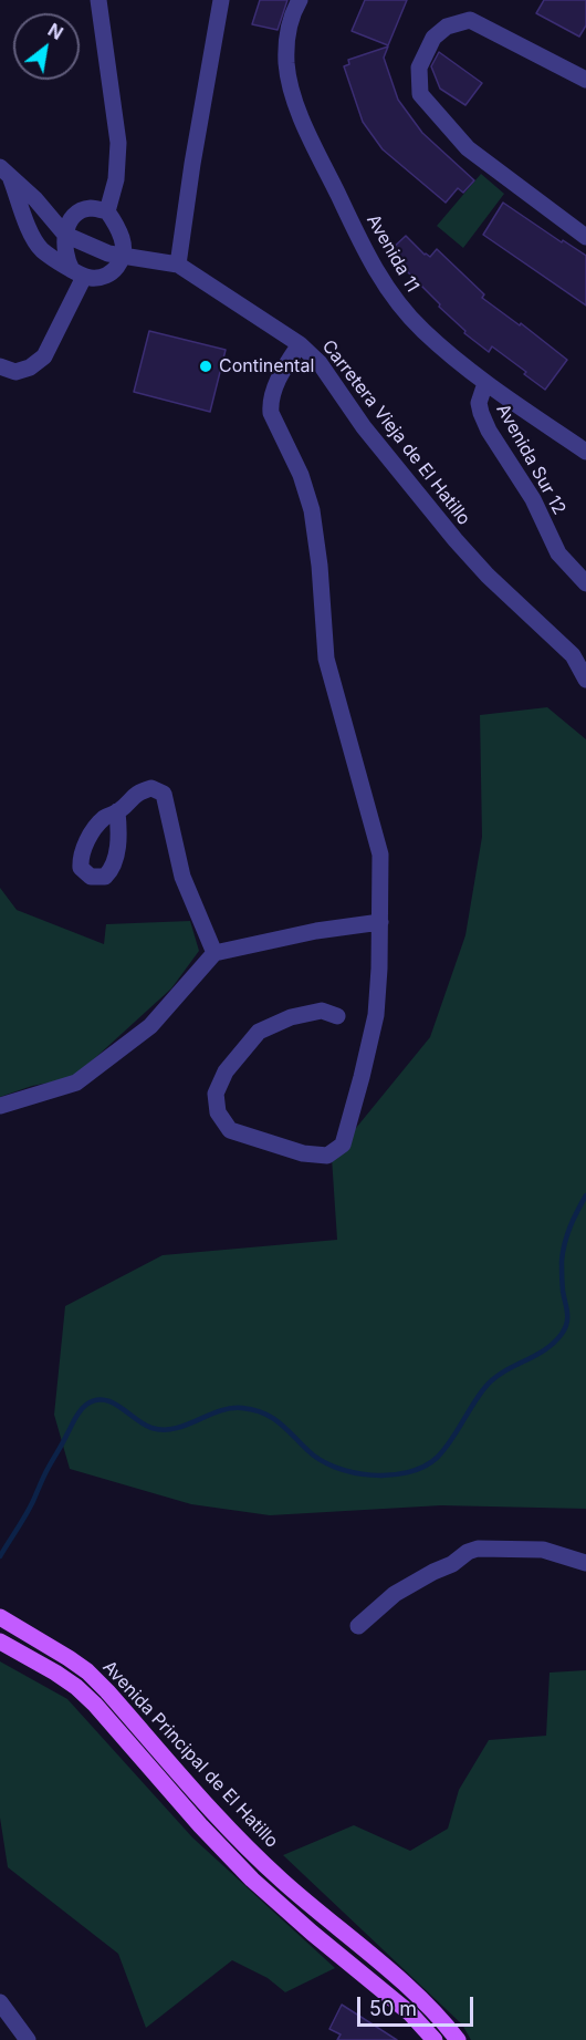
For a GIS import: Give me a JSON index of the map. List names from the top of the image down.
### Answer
{
  "streets": {
    "main road": ["Avenida Principal de El Hatillo"],
    "street": ["Avenida 11", "Carretera Vieja de El Hatillo", "Avenida Sur 12"]
  },
  "crossings": [
    ["Avenida 11", "Avenida Sur 12"]
  ],
  "places": ["Continental"],
  "scale_bar": "50 m",
  "north": "top right"
}
